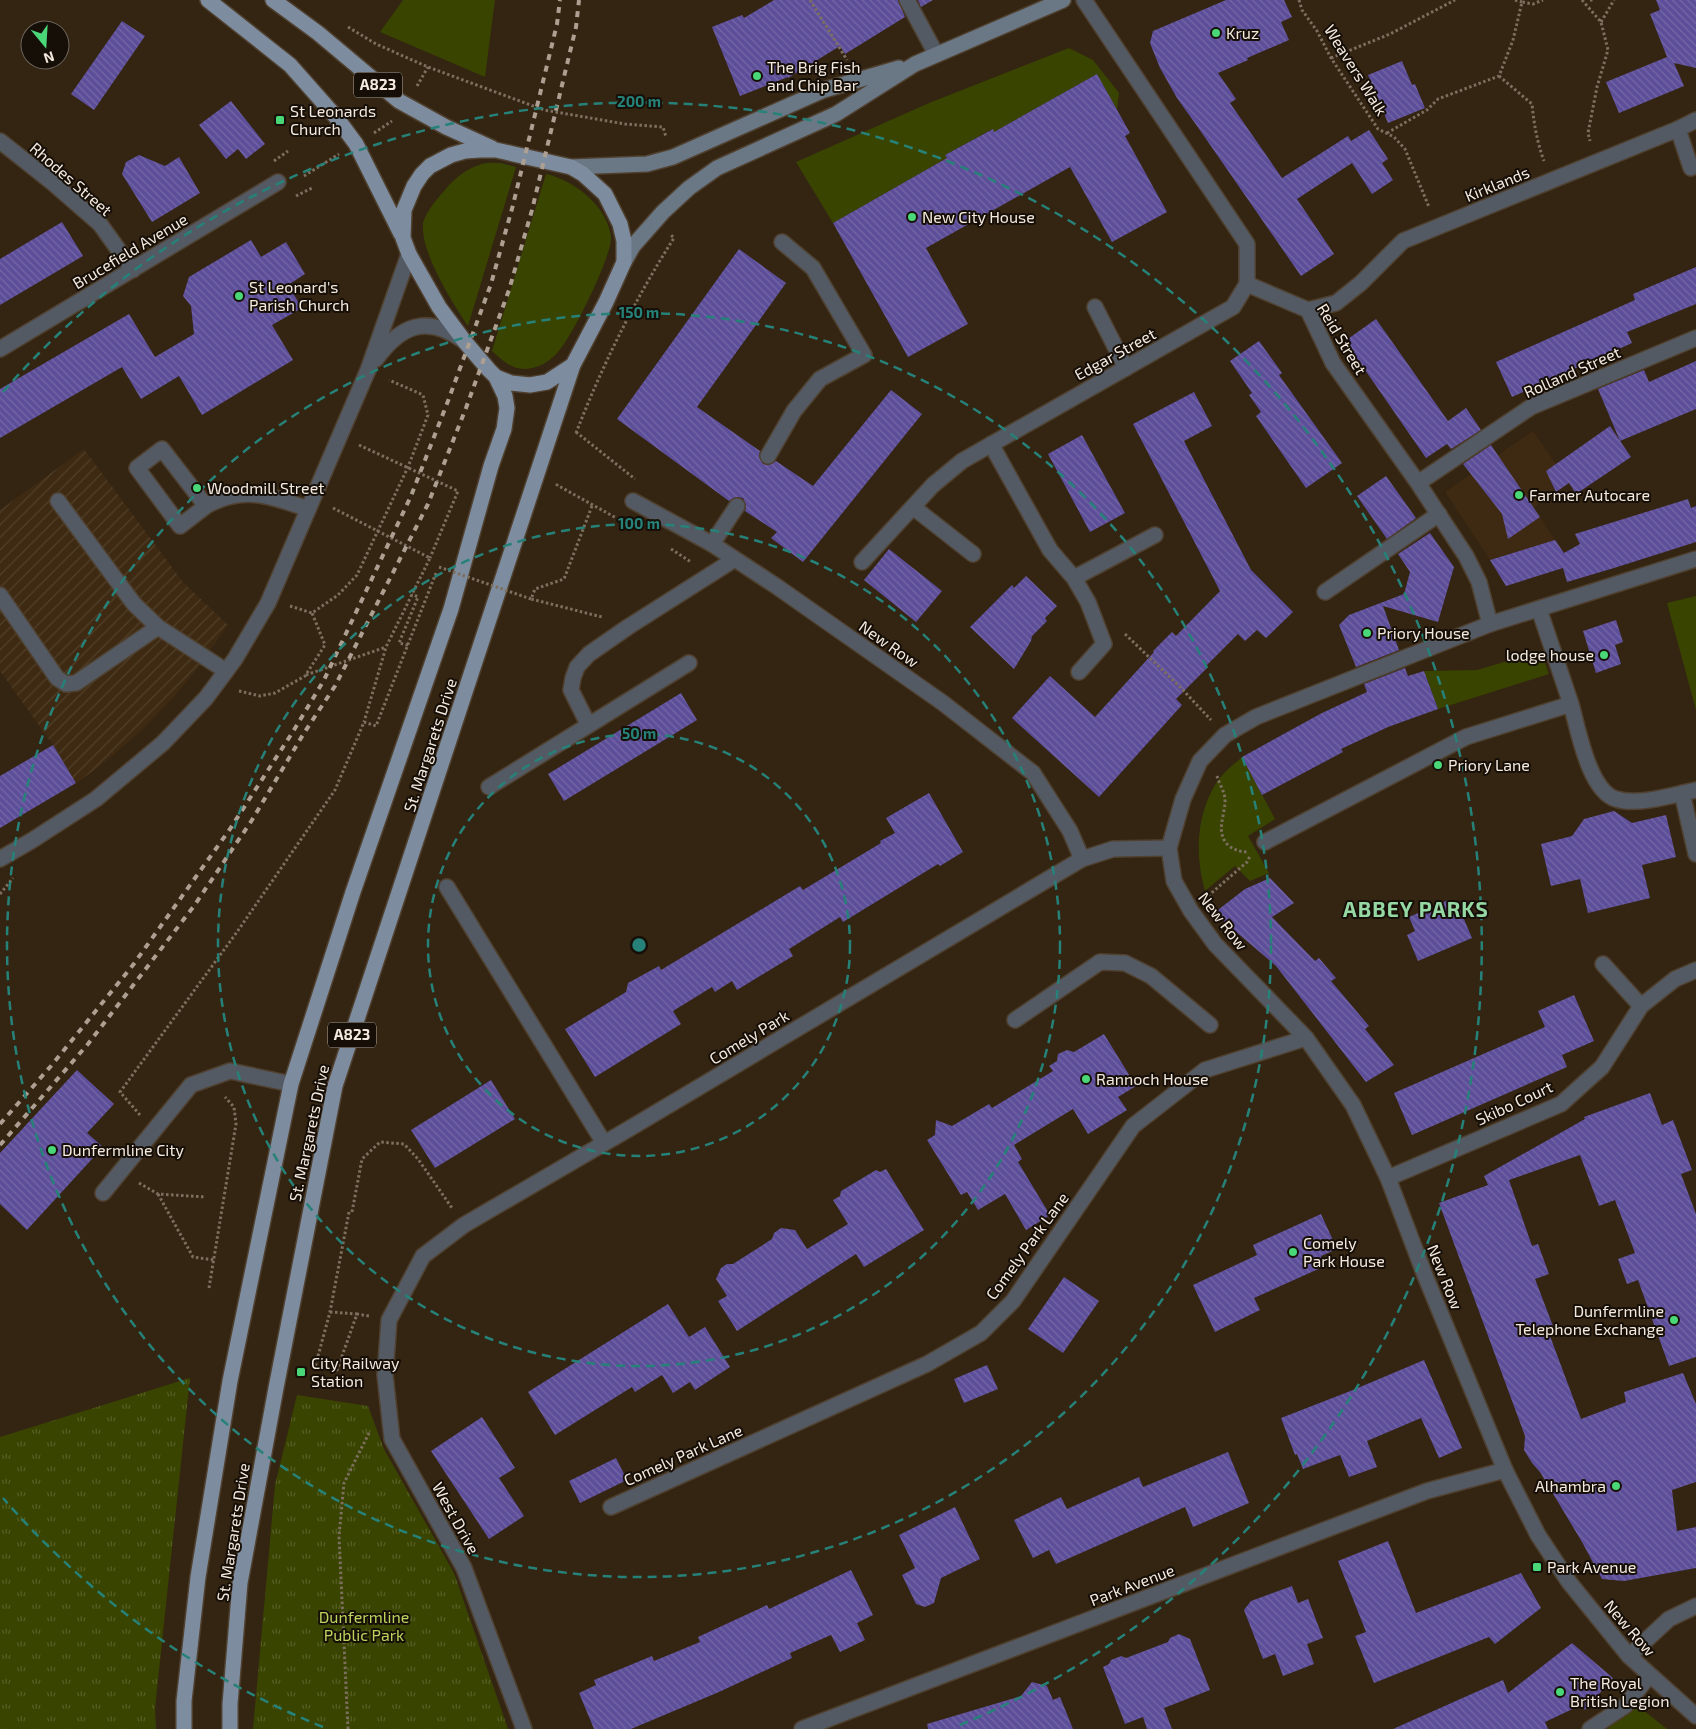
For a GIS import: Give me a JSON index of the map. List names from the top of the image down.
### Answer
{
  "streets": {
    "main road": ["A823", "St. Margarets Drive"],
    "street": [
      "Rhodes Street",
      "Kirklands",
      "Brucefield Avenue",
      "Reid Street",
      "Edgar Street",
      "Rolland Street",
      "New Row",
      "Comely Park",
      "Skibo Court",
      "Comely Park Lane",
      "West Drive",
      "Park Avenue"
    ],
    "path": ["Weavers Walk"]
  },
  "crossings": [
    ["Weavers Walk", "Kirklands"],
    ["A823", "St. Margarets Drive"],
    ["Rhodes Street", "Brucefield Avenue"],
    ["Kirklands", "Reid Street"],
    ["Reid Street", "Edgar Street"],
    ["Reid Street", "Rolland Street"],
    ["New Row", "Comely Park"],
    ["New Row", "Skibo Court"],
    ["New Row", "Comely Park Lane"],
    ["New Row", "Park Avenue"],
    ["Comely Park", "West Drive"]
  ],
  "districts": ["ABBEY PARKS"],
  "parks": ["Dunfermline Public Park"],
  "places": {
    "other": [
      "Kruz",
      "The Brig Fish and Chip Bar",
      "New City House",
      "St Leonard's Parish Church",
      "Woodmill Street",
      "Farmer Autocare",
      "Priory House",
      "lodge house",
      "Priory Lane",
      "Rannoch House",
      "Dunfermline City",
      "Comely Park House",
      "Dunfermline Telephone Exchange",
      "Alhambra",
      "The Royal British Legion"
    ],
    "transit": ["St Leonards Church", "City Railway Station", "Park Avenue"]
  },
  "north": "bottom",
  "rings": [
    "200 m",
    "150 m",
    "100 m",
    "50 m"
  ]
}
